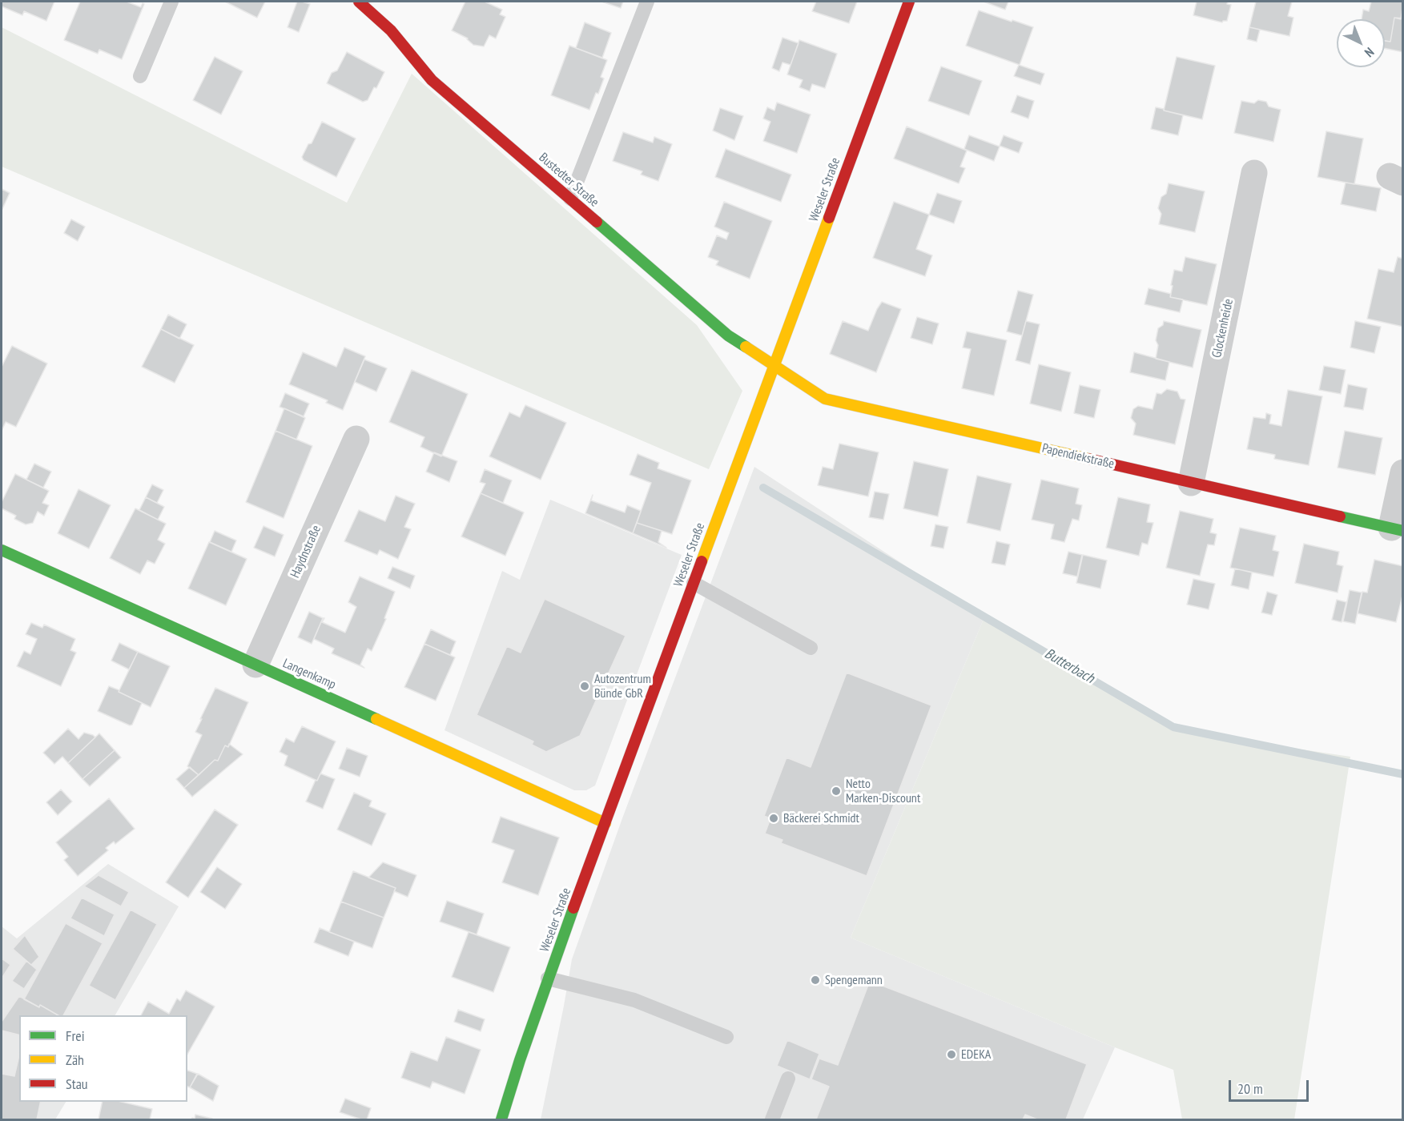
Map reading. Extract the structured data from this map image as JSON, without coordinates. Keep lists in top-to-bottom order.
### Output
{
  "streets": {
    "street": [
      "Bustedter Straße",
      "Weseler Straße",
      "Glockenheide",
      "Papendiekstraße",
      "Haydnstraße",
      "Langenkamp"
    ]
  },
  "crossings": [
    ["Bustedter Straße", "Weseler Straße"],
    ["Bustedter Straße", "Papendiekstraße"],
    ["Weseler Straße", "Papendiekstraße"],
    ["Weseler Straße", "Langenkamp"],
    ["Glockenheide", "Papendiekstraße"],
    ["Haydnstraße", "Langenkamp"]
  ],
  "water": ["Butterbach"],
  "places": [
    "Autozentrum Bünde GbR",
    "Netto Marken-Discount",
    "Bäckerei Schmidt",
    "Spengemann",
    "EDEKA"
  ],
  "legend": ["Frei", "Zäh", "Stau"],
  "scale_bar": "20 m",
  "north": "bottom right"
}
